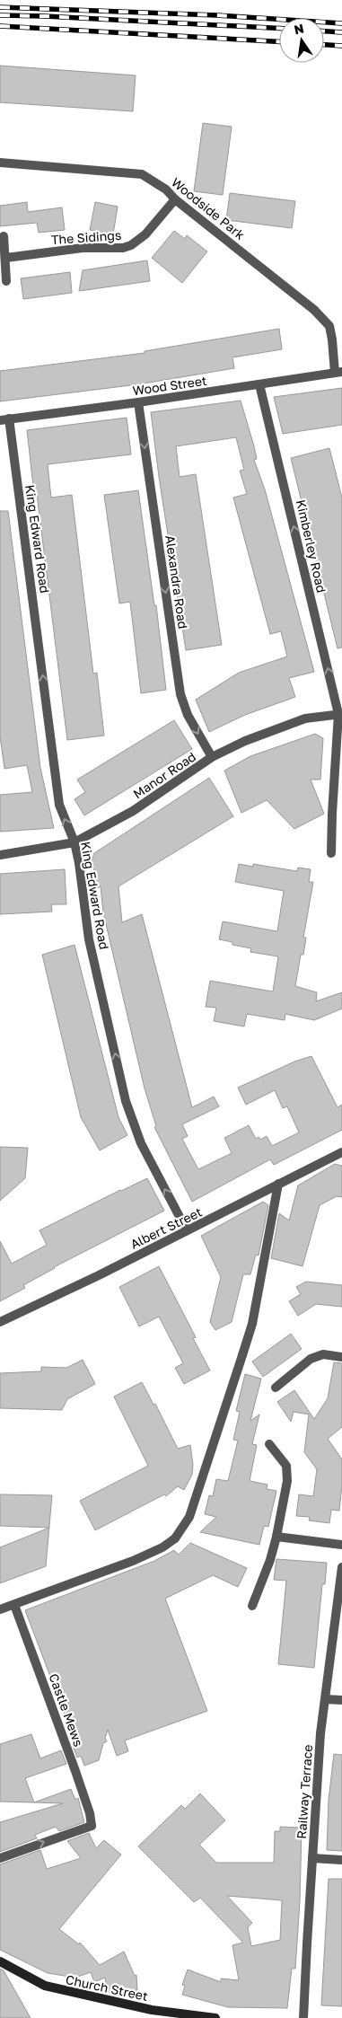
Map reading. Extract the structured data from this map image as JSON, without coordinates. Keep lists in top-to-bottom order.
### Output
{
  "streets": {
    "main road": ["Church Street"],
    "street": [
      "Woodside Park",
      "The Sidings",
      "Wood Street",
      "King Edward Road",
      "Kimberley Road",
      "Alexandra Road",
      "Manor Road",
      "Albert Street",
      "Castle Mews",
      "Railway Terrace"
    ]
  },
  "crossings": [
    ["Woodside Park", "The Sidings"],
    ["Woodside Park", "Wood Street"],
    ["Wood Street", "King Edward Road"],
    ["Wood Street", "Kimberley Road"],
    ["Wood Street", "Alexandra Road"],
    ["King Edward Road", "Manor Road"],
    ["King Edward Road", "Albert Street"],
    ["Kimberley Road", "Manor Road"],
    ["Alexandra Road", "Manor Road"]
  ],
  "one_way": ["King Edward Road", "Kimberley Road", "Alexandra Road"],
  "north": "top"
}
